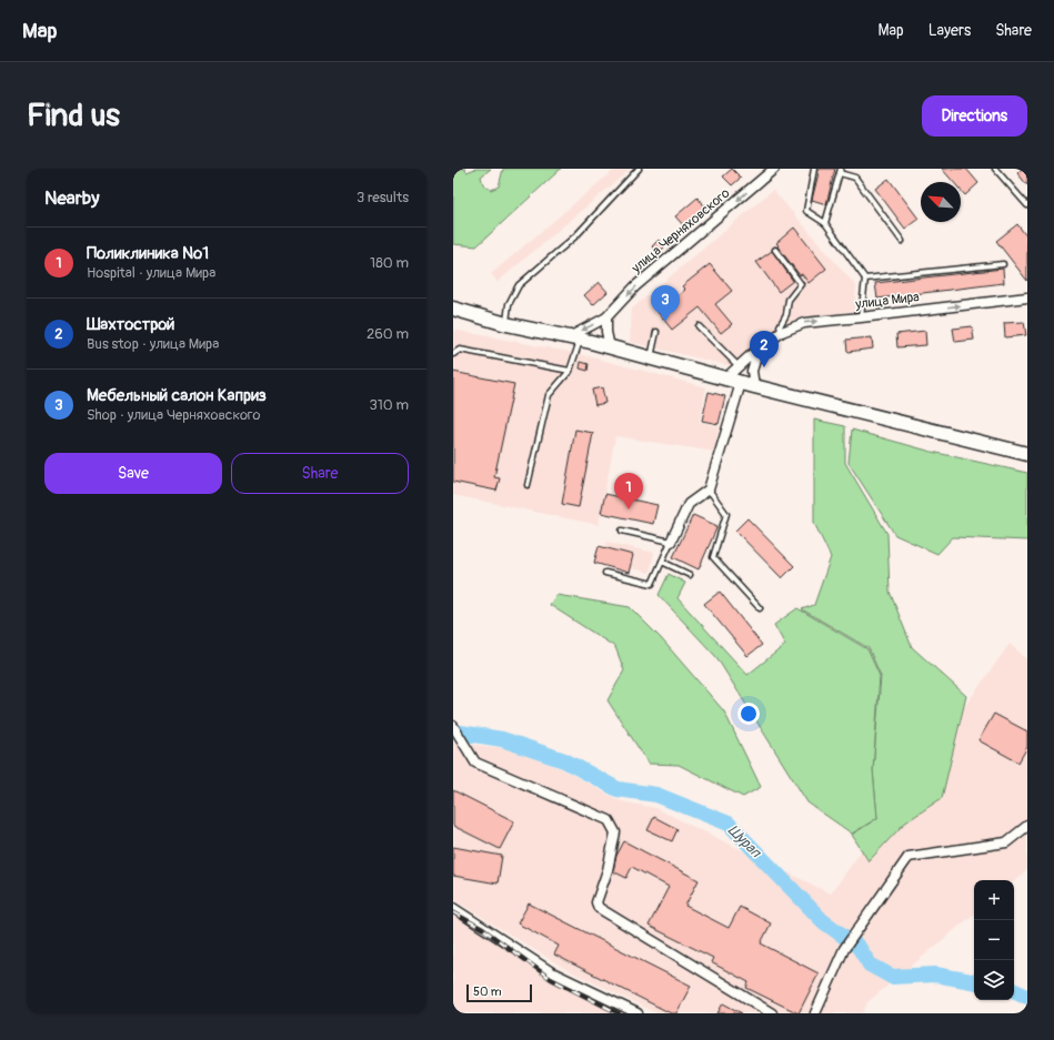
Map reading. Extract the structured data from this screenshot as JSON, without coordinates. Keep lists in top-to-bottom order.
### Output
{
  "streets": {
    "street": ["улица Черняховского", "улица Мира"]
  },
  "one_way": ["улица Черняховского", "улица Мира"],
  "water": ["Шурап"],
  "scale_bar": "50 m",
  "north": "top left",
  "page": {
    "header": "Map",
    "nav": ["Map", "Layers", "Share"],
    "buttons": [
      "Directions",
      ["Save", "Share"]
    ],
    "title": "Find us",
    "heading": ["Nearby", "3 results"],
    "list": [
      {
        "mark": "1",
        "name": "Поликлиника №1",
        "note": "Hospital · улица Мира",
        "value": "180 m"
      },
      {
        "mark": "2",
        "name": "Шахтострой",
        "note": "Bus stop · улица Мира",
        "value": "260 m"
      },
      {
        "mark": "3",
        "name": "Мебельный салон Каприз",
        "note": "Shop · улица Черняховского",
        "value": "310 m"
      }
    ],
    "pins": ["3", "2", "1"],
    "map_buttons": ["+", "−"],
    "scale": "50 m"
  }
}
